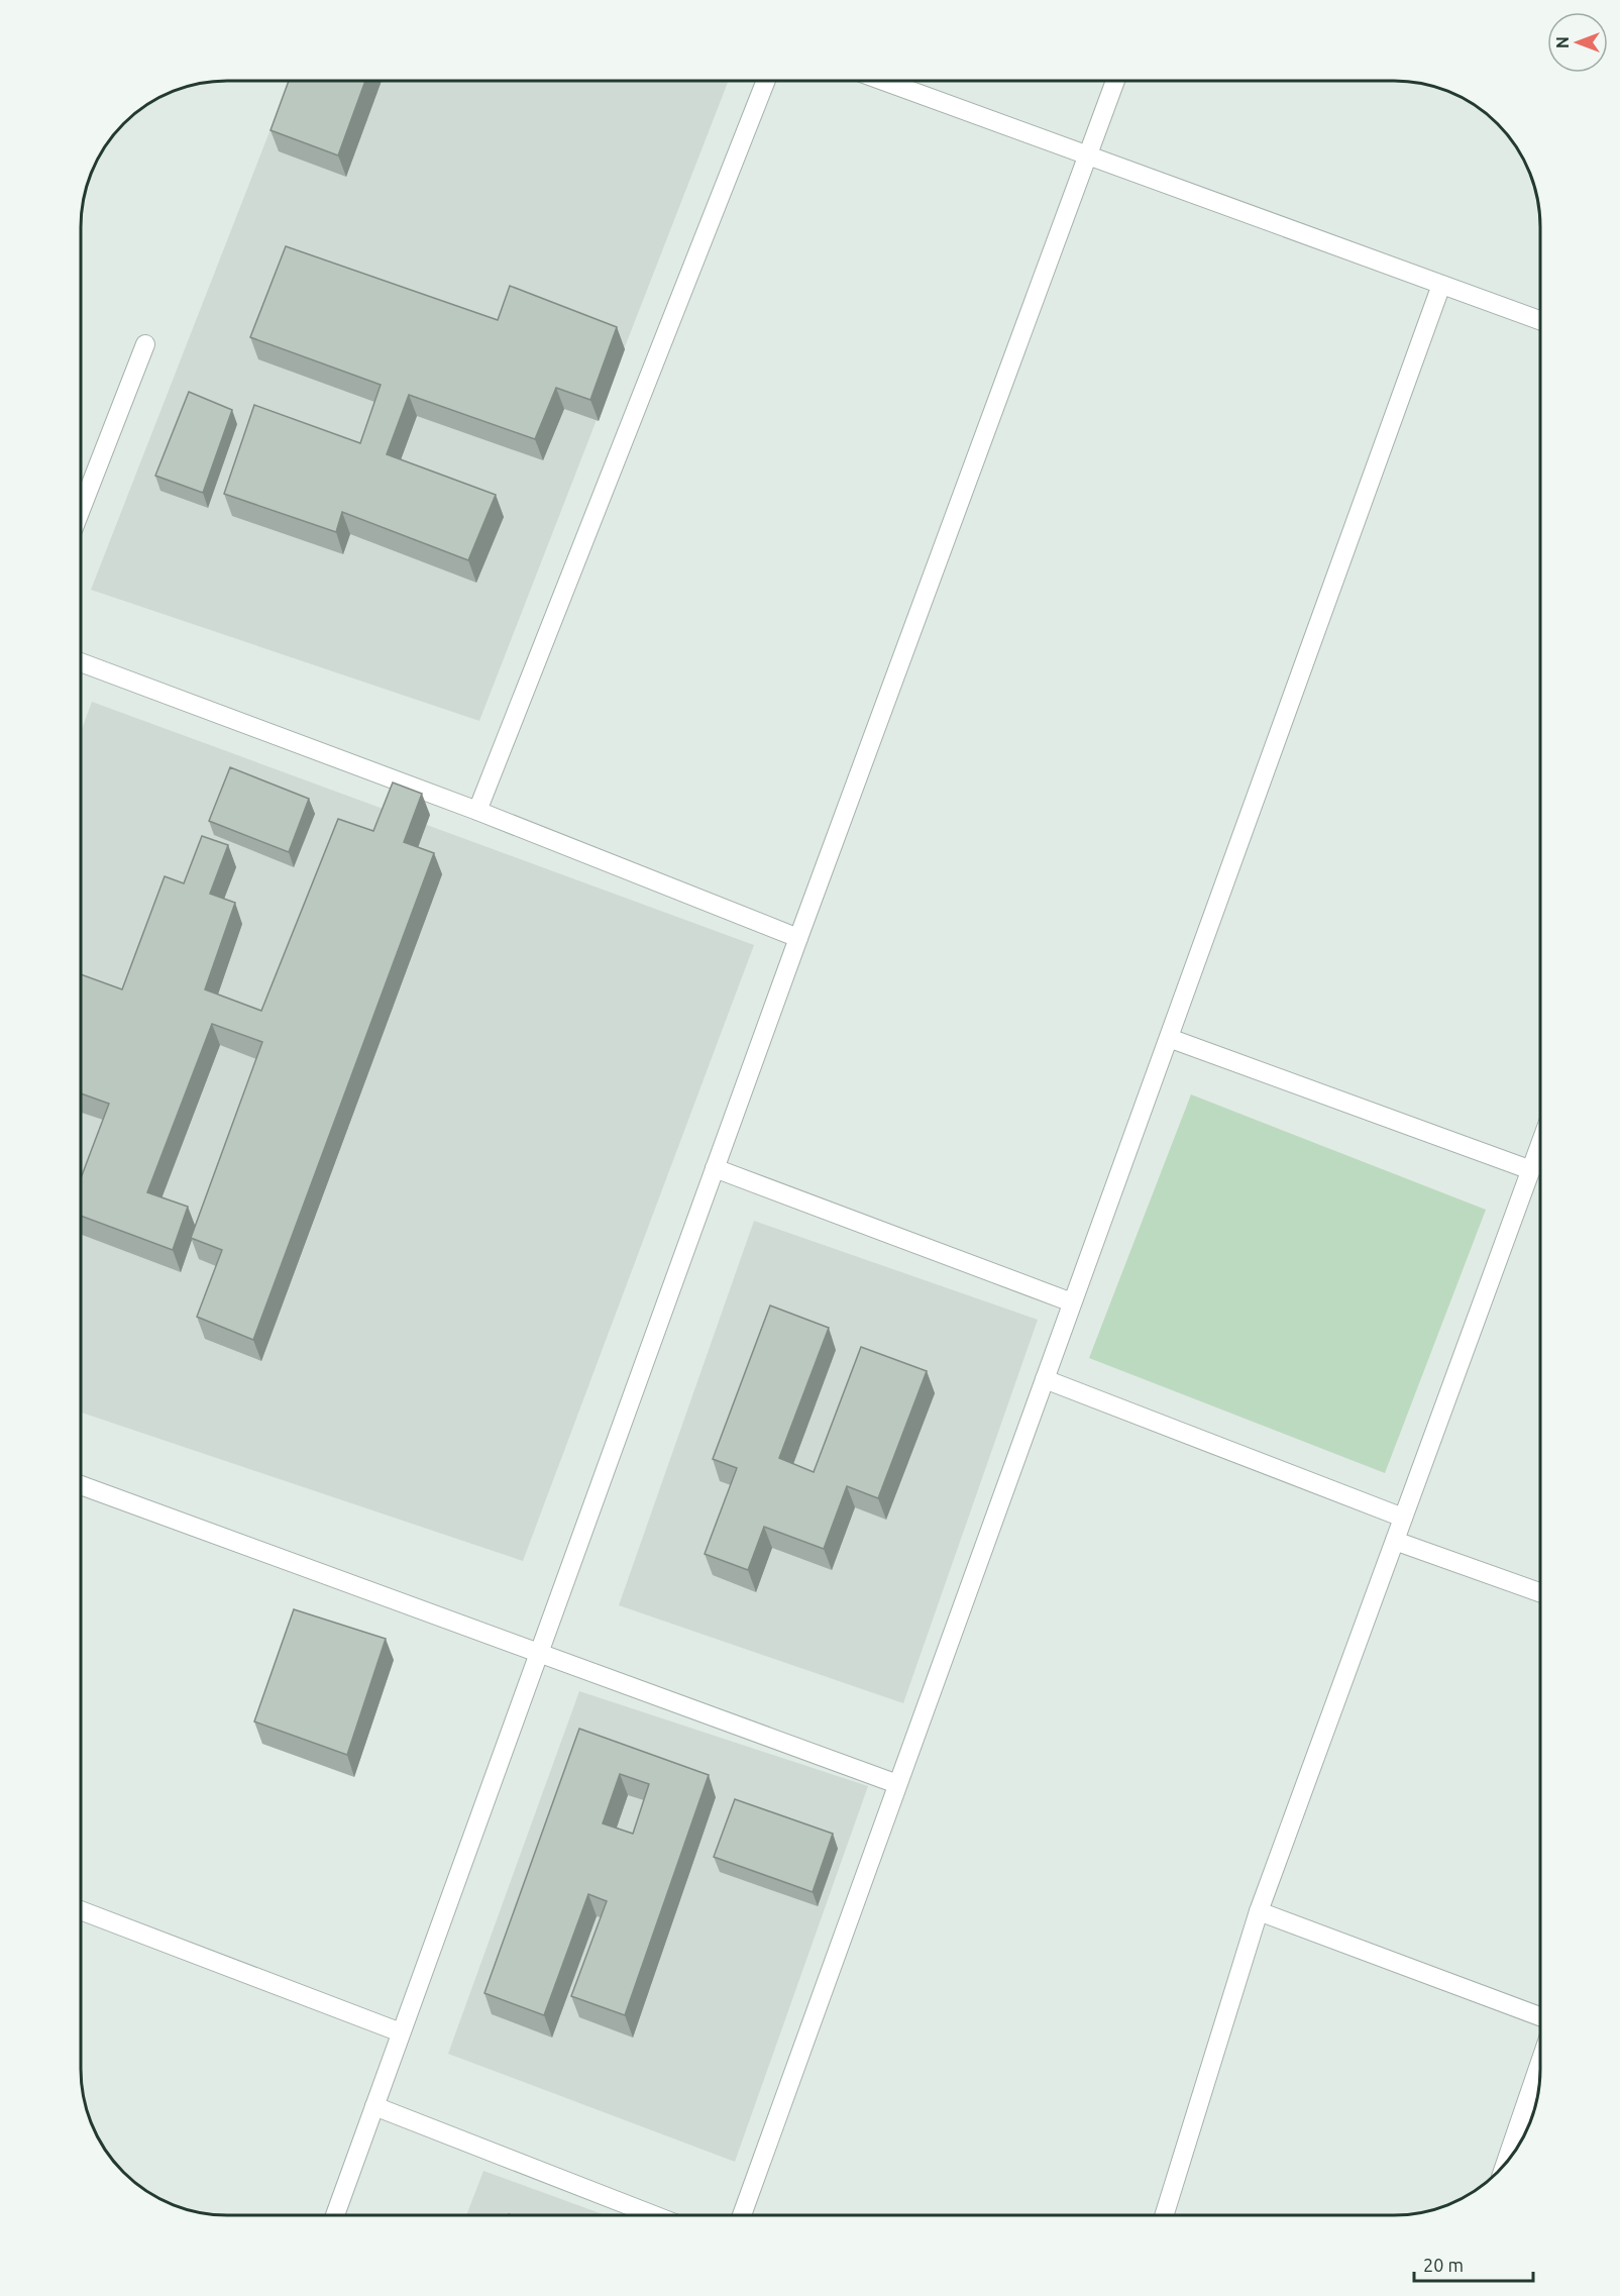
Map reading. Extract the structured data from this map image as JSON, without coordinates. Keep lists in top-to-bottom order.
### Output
{
  "scale_bar": "20 m",
  "north": "left"
}
